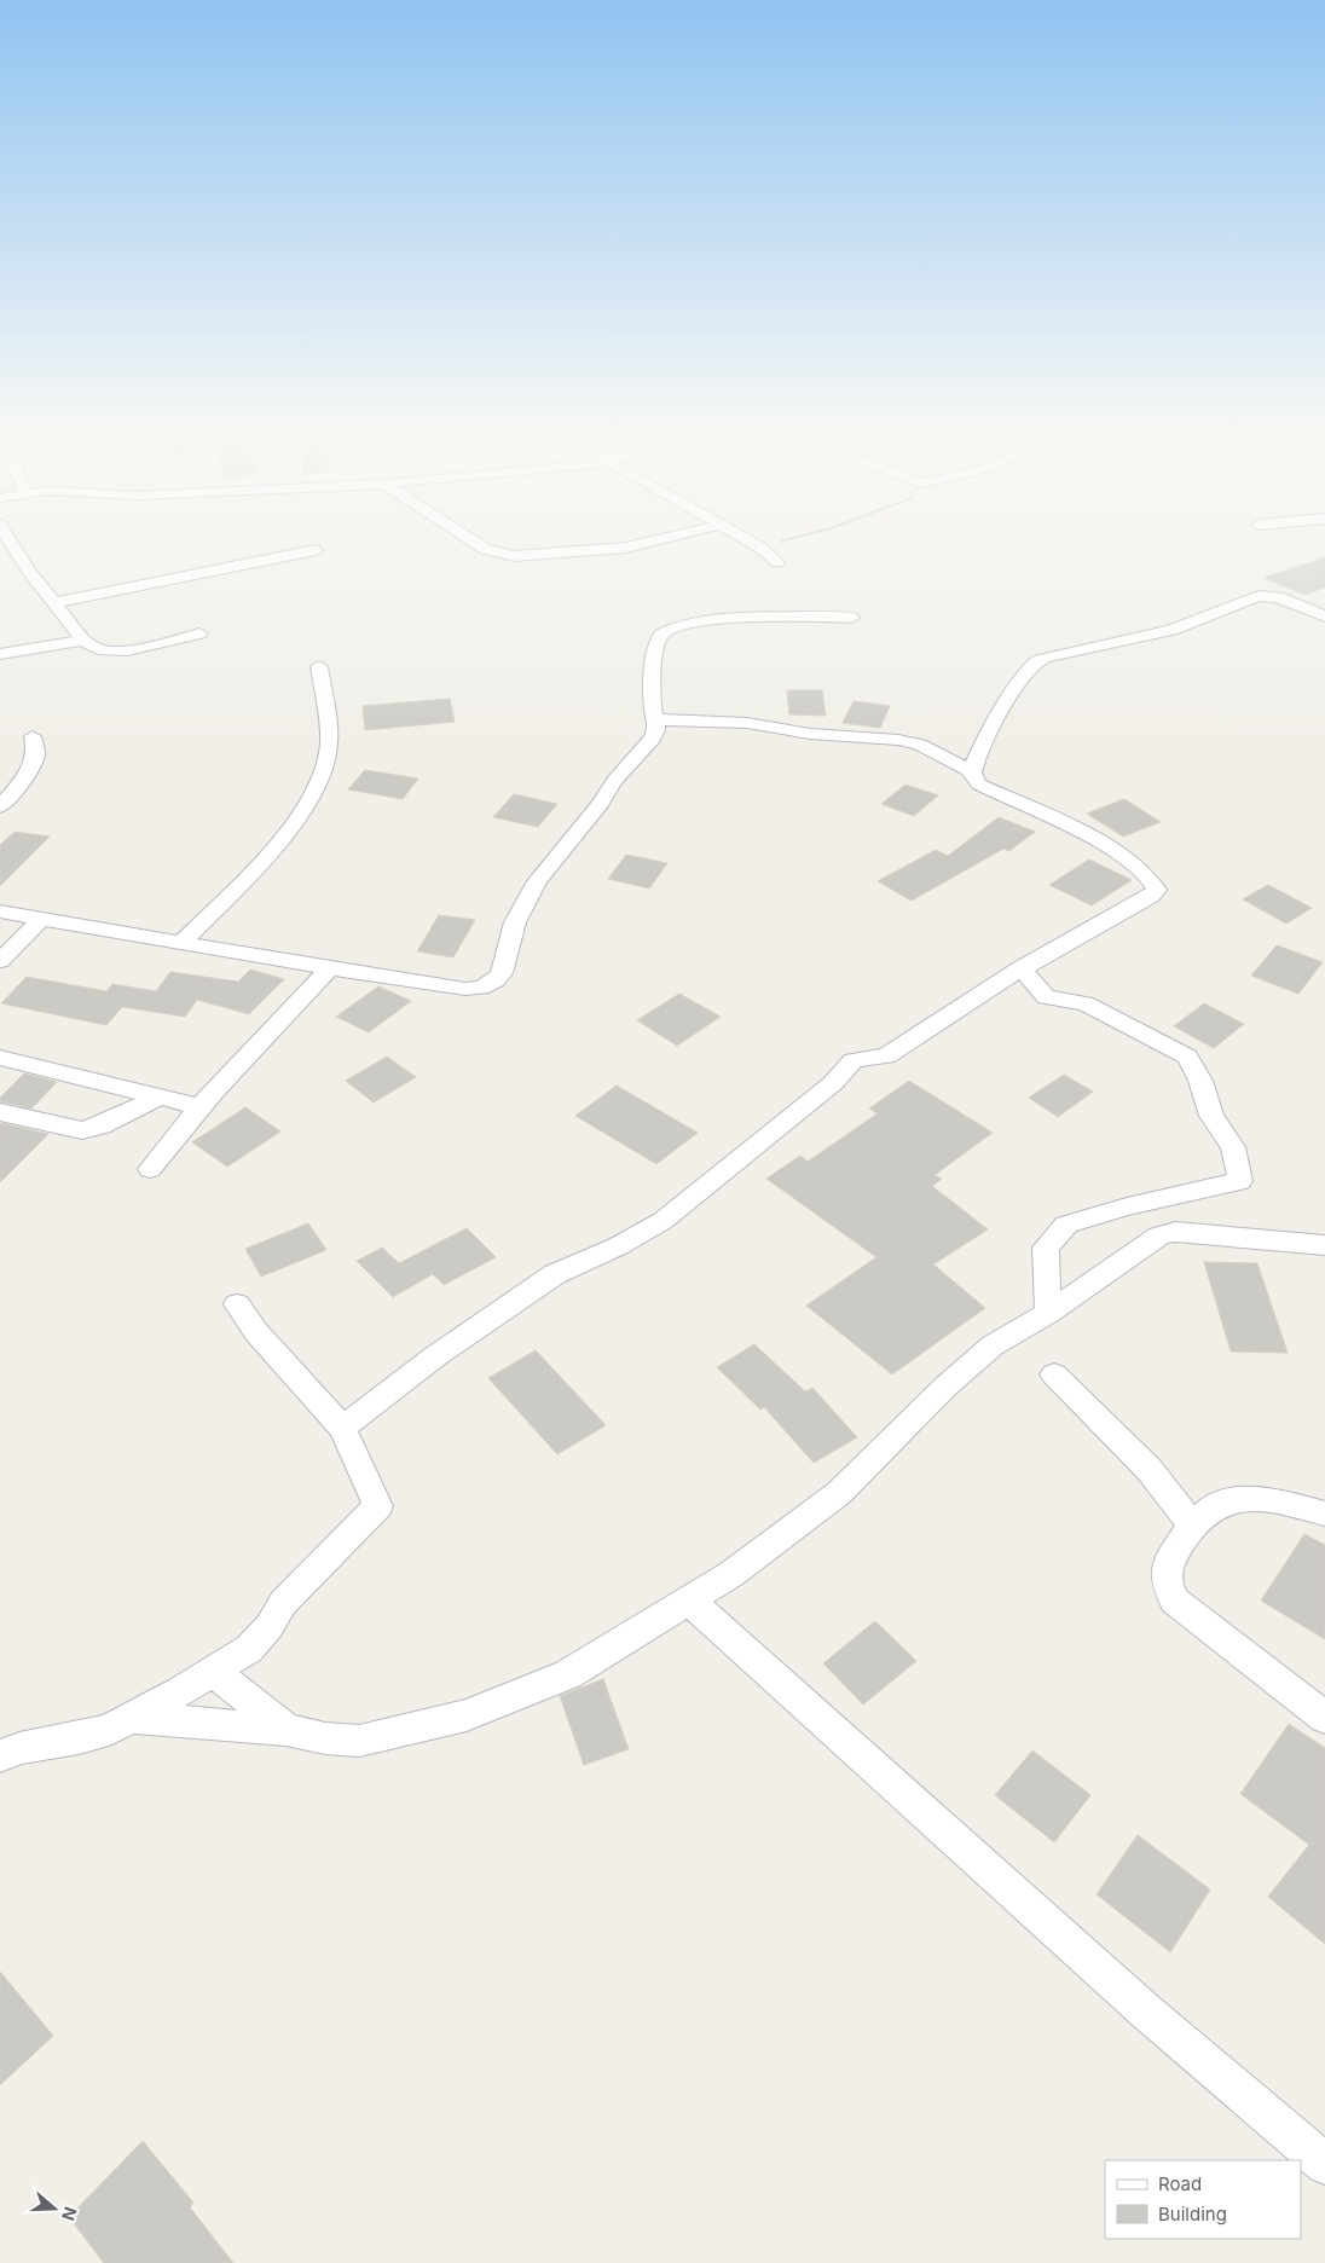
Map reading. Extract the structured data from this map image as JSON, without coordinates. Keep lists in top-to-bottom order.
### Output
{
  "legend": ["Road", "Building"],
  "north": "right"
}
